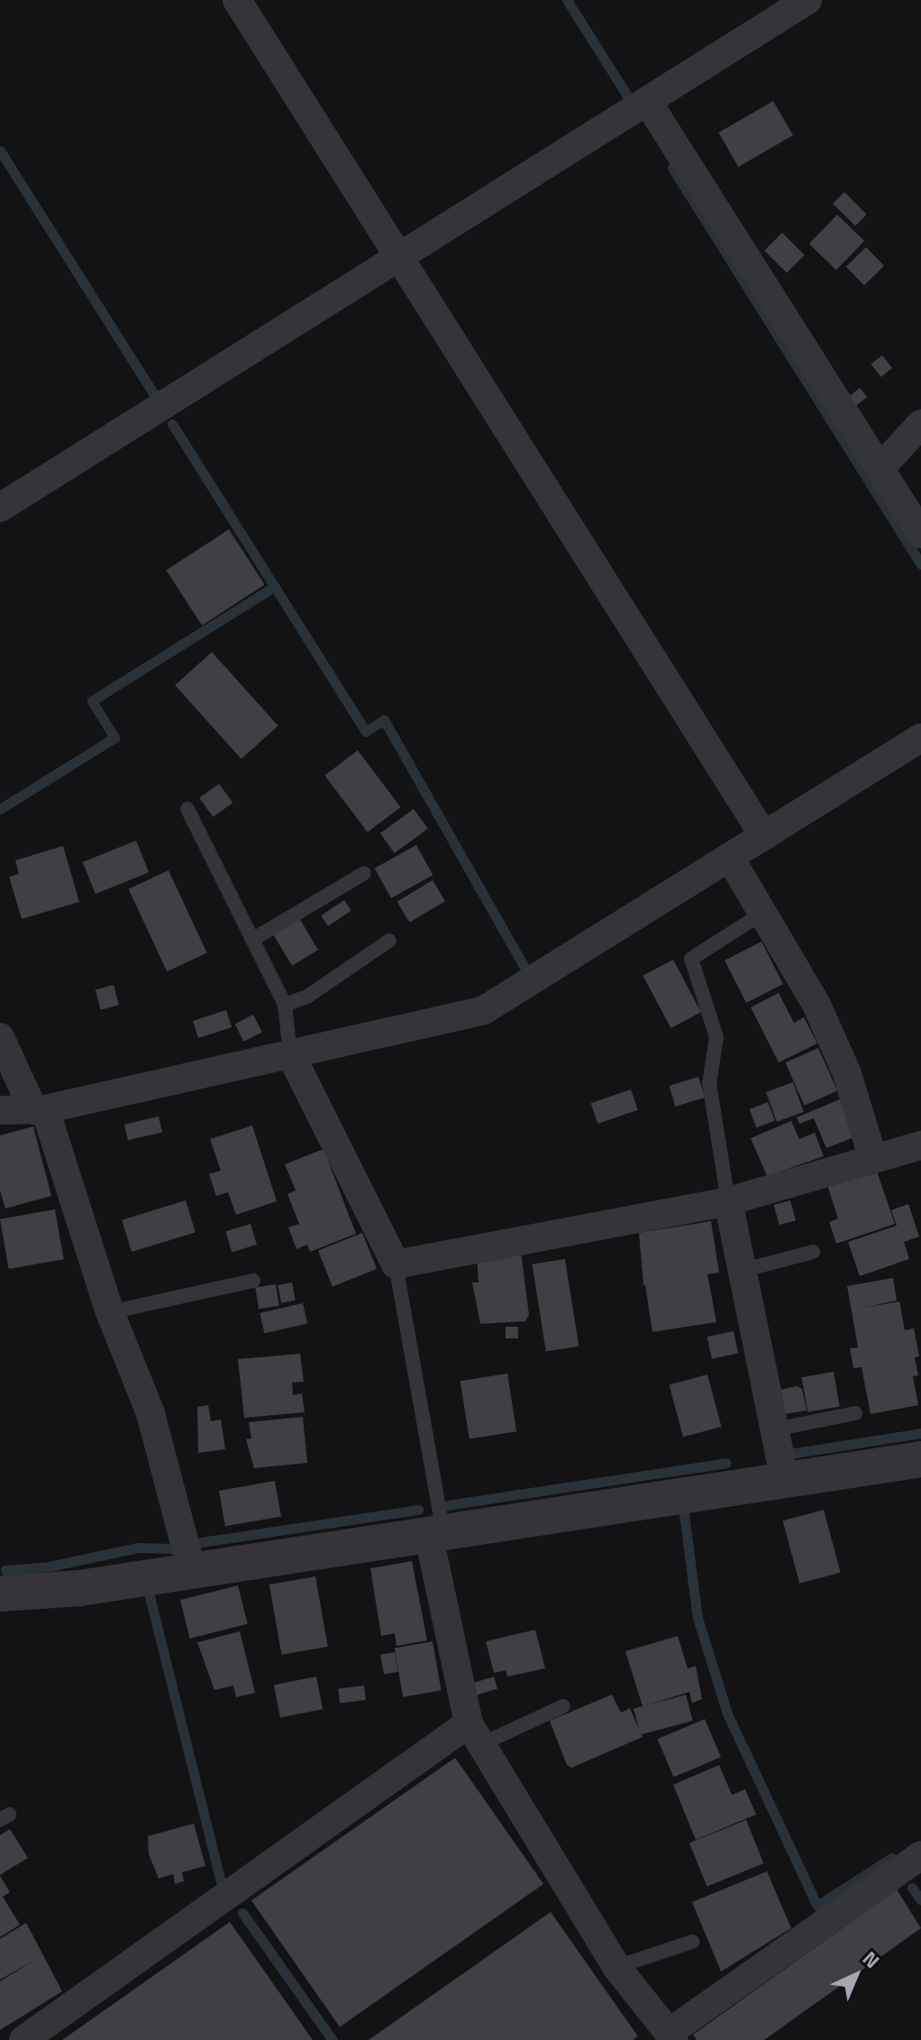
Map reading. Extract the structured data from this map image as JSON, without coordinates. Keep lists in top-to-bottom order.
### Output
{
  "north": "top right"
}
